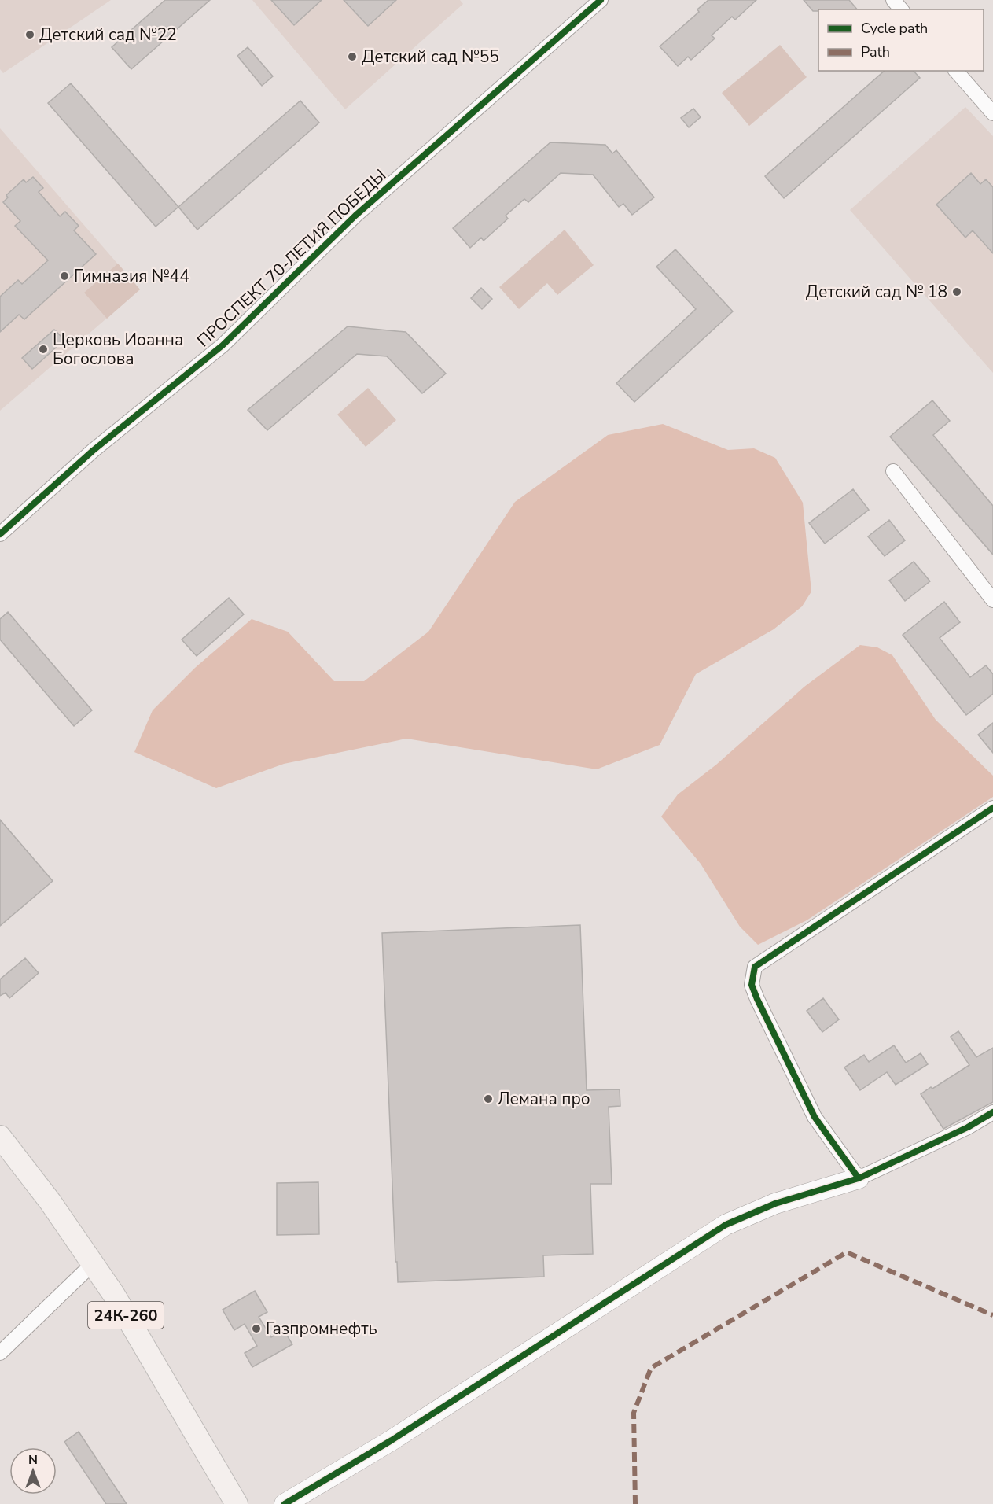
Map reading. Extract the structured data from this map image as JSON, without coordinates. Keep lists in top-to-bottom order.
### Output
{
  "streets": {
    "main road": ["24К-260"],
    "street": ["ПРОСПЕКТ 70-ЛЕТИЯ ПОБЕДЫ"]
  },
  "places": [
    "Детский сад №22",
    "Детский сад №55",
    "Гимназия №44",
    "Детский сад № 18",
    "Церковь Иоанна Богослова",
    "Лемана про",
    "Газпромнефть"
  ],
  "legend": ["Cycle path", "Path"],
  "north": "top"
}
